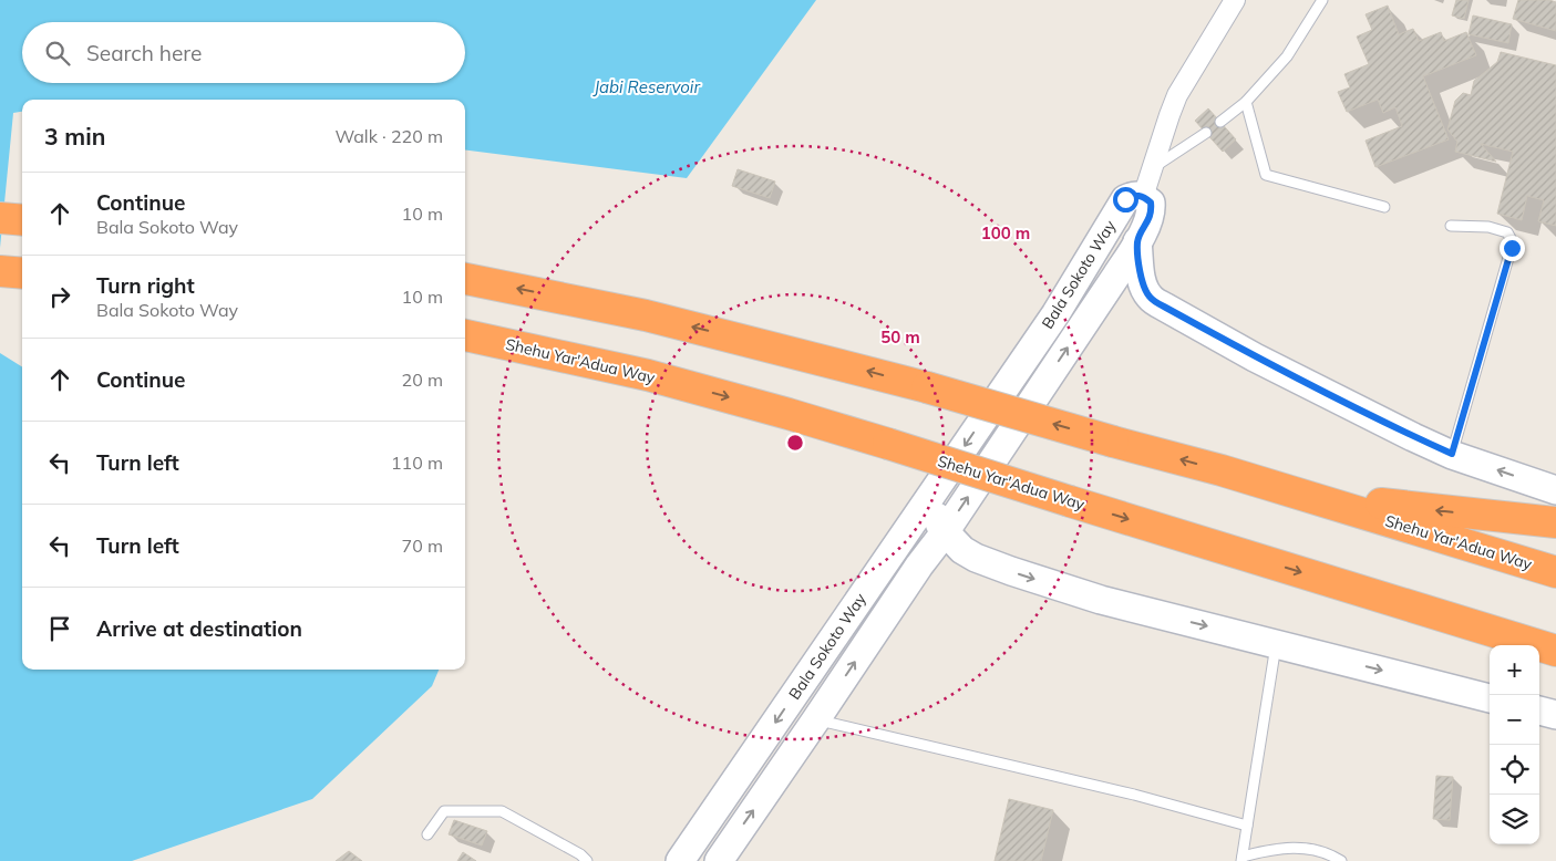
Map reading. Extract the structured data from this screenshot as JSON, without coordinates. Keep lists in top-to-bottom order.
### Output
{
  "streets": {
    "highway": ["Shehu Yar'Adua Way"],
    "street": ["Bala Sokoto Way"]
  },
  "water": ["Jabi Reservoir"],
  "page": {
    "search": "Search here",
    "heading": ["3 min", "Walk · 220 m"],
    "list": [
      ["Continue", "Bala Sokoto Way", "10 m"],
      ["Turn right", "Bala Sokoto Way", "10 m"],
      ["Continue", "20 m"],
      ["Turn left", "110 m"],
      ["Turn left", "70 m"],
      "Arrive at destination"
    ],
    "map_buttons": ["+", "−"]
  },
  "rings": ["100 m", "50 m"]
}
